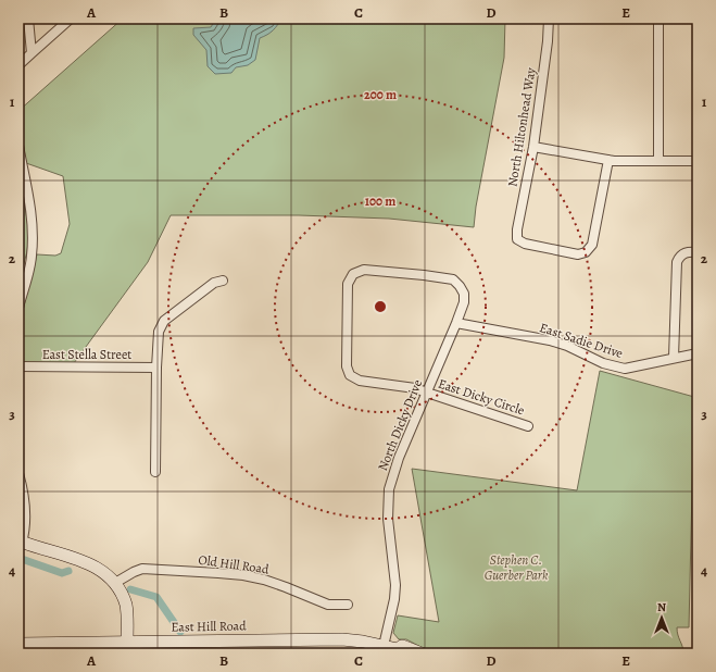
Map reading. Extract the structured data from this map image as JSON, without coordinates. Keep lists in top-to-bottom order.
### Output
{
  "streets": {
    "street": [
      "North Hiltonhead Way",
      "East Sadie Drive",
      "East Stella Street",
      "East Dicky Circle",
      "North Dicky Drive",
      "Old Hill Road",
      "East Hill Road"
    ]
  },
  "crossings": [
    ["East Sadie Drive", "North Dicky Drive"],
    ["East Dicky Circle", "North Dicky Drive"],
    ["North Dicky Drive", "East Hill Road"]
  ],
  "parks": ["Stephen C. Guerber Park"],
  "north": "top",
  "grid": {
    "columns": [
      "A",
      "B",
      "C",
      "D",
      "E"
    ],
    "rows": [
      "1",
      "2",
      "3",
      "4"
    ]
  },
  "rings": ["200 m", "100 m"]
}
